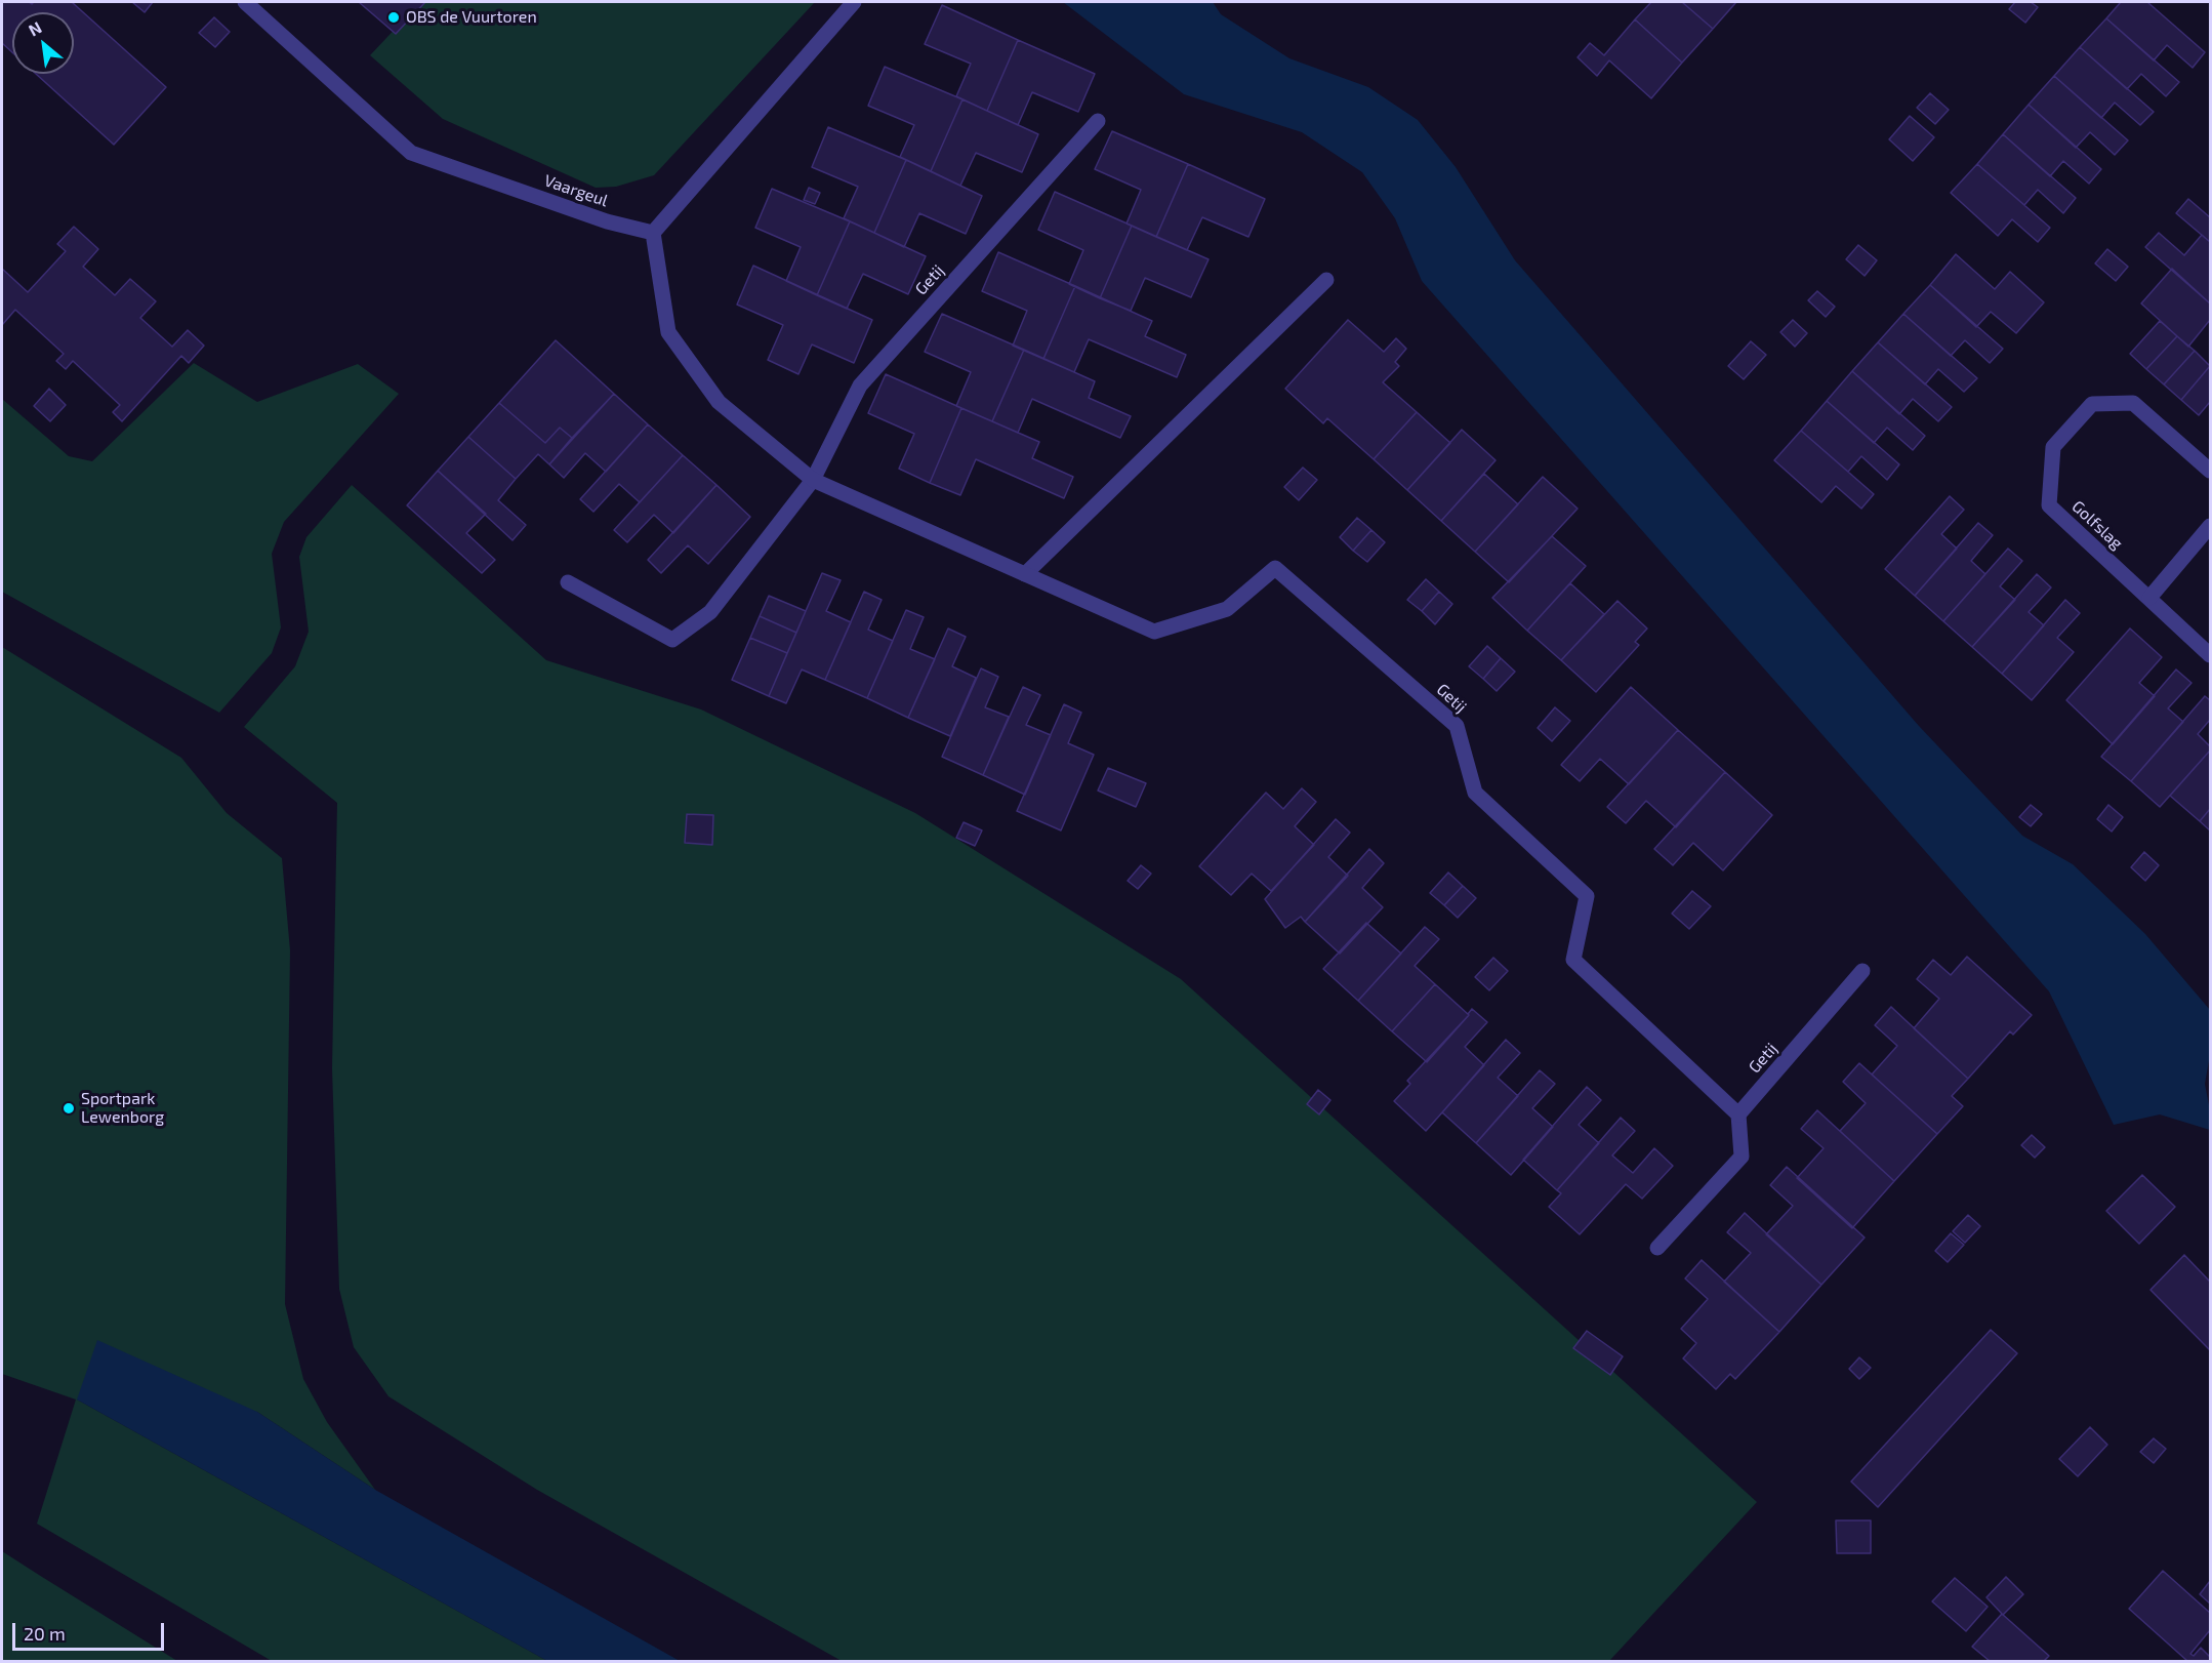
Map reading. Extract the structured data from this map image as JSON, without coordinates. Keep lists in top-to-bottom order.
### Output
{
  "streets": {
    "street": ["Vaargeul", "Getij", "Golfslag"]
  },
  "crossings": [
    ["Vaargeul", "Getij"]
  ],
  "places": ["OBS de Vuurtoren", "Sportpark Lewenborg"],
  "scale_bar": "20 m",
  "north": "top left"
}
